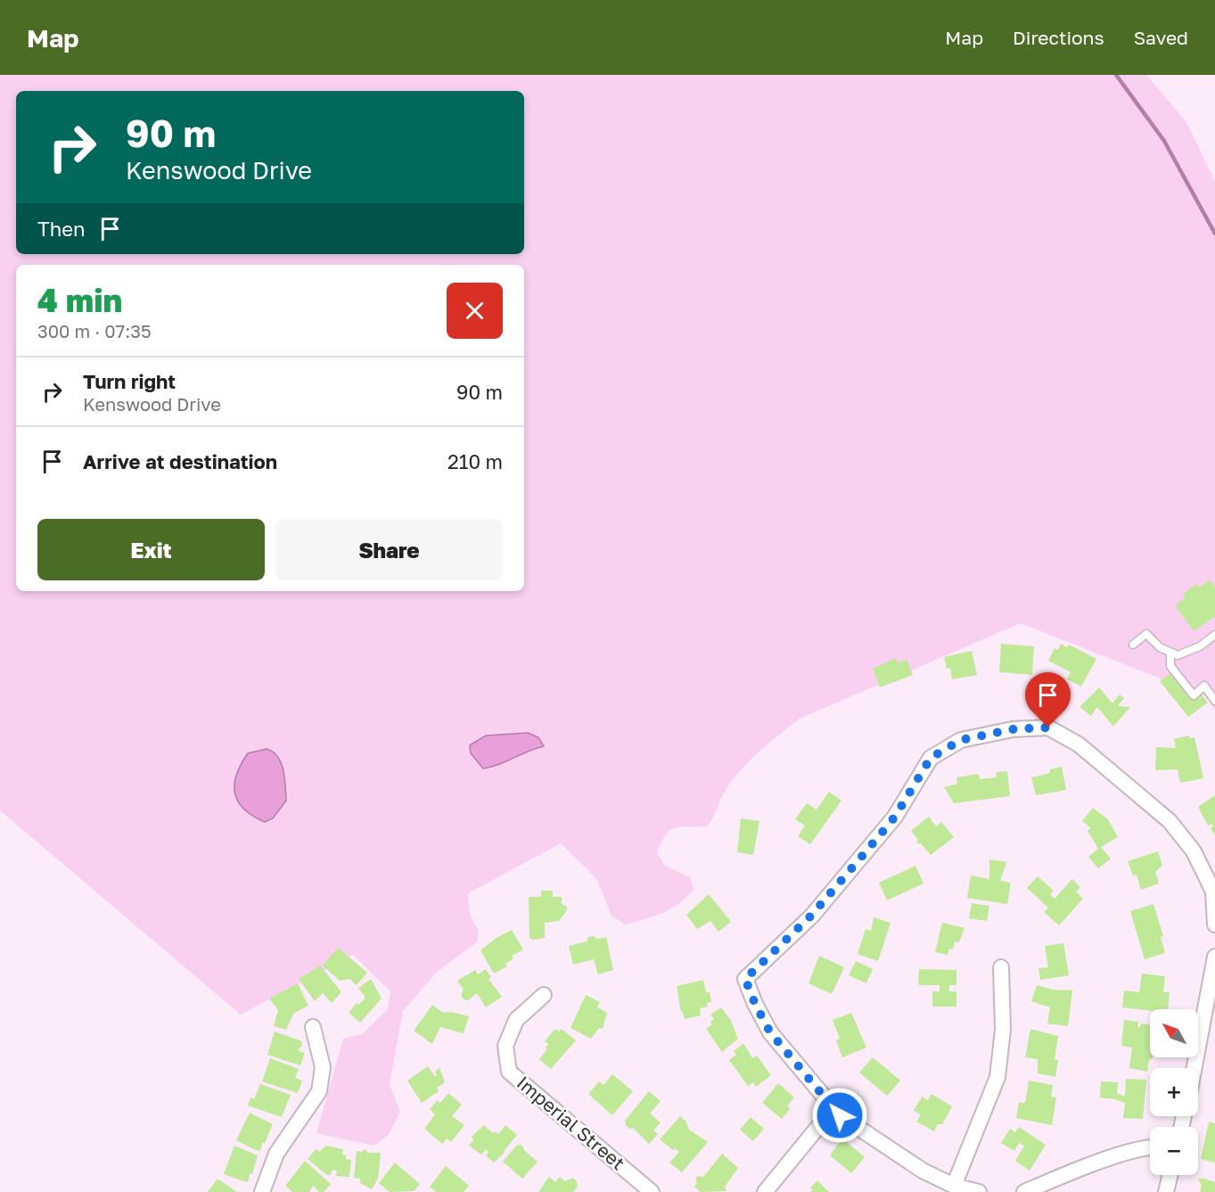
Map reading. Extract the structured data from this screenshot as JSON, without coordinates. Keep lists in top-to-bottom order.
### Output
{
  "streets": {
    "street": ["Imperial Street"]
  },
  "north": "top left",
  "page": {
    "header": "Map",
    "nav": ["Map", "Directions", "Saved"],
    "turn": ["90 m", "Kenswood Drive"],
    "then": "Then",
    "heading": ["4 min", "300 m · 07:35"],
    "list": [
      {
        "name": "Turn right",
        "note": "Kenswood Drive",
        "value": "90 m"
      },
      {
        "name": "Arrive at destination",
        "value": "210 m"
      }
    ],
    "buttons": ["Exit", "Share"],
    "map_buttons": ["+", "−"]
  }
}
